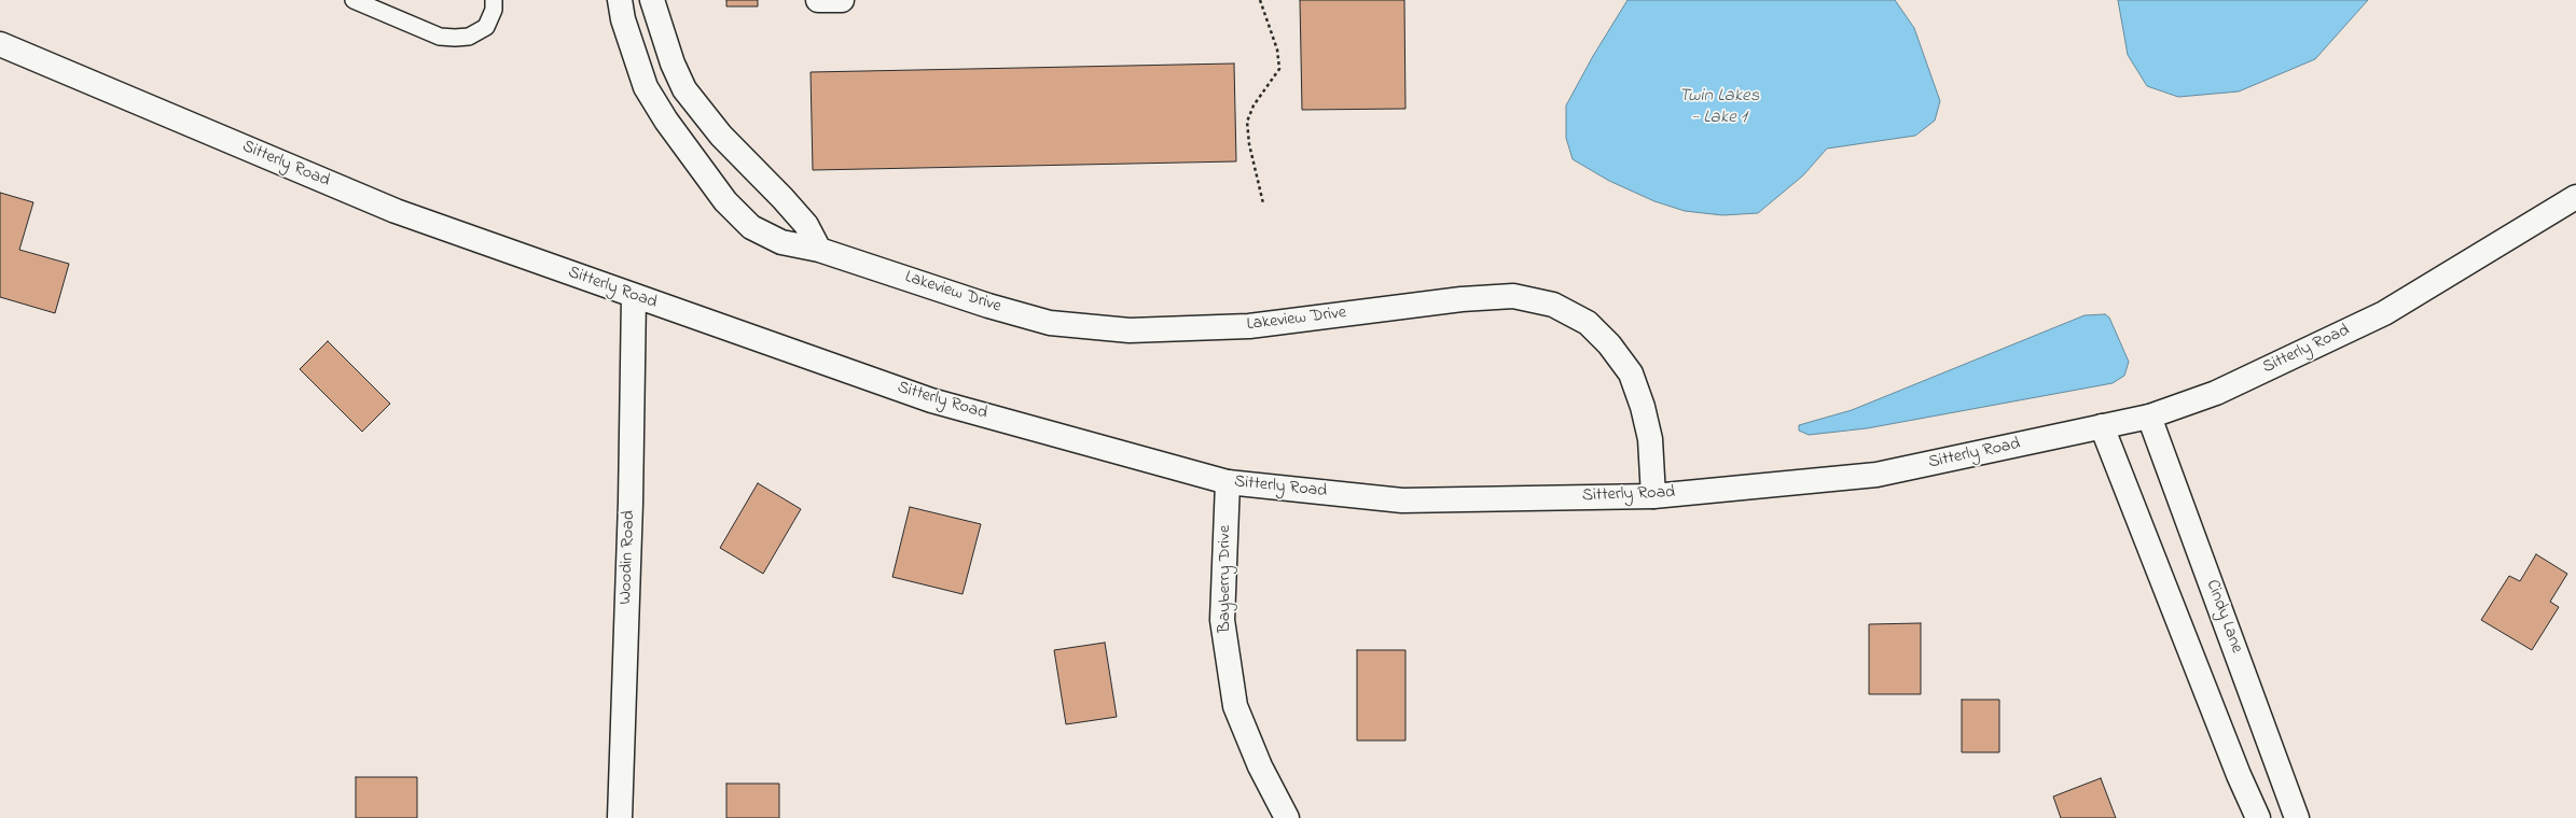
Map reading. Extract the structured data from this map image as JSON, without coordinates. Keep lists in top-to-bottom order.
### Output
{
  "streets": {
    "street": [
      "Sitterly Road",
      "Lakeview Drive",
      "Woodin Road",
      "Bayberry Drive",
      "Cindy Lane"
    ]
  },
  "crossings": [
    ["Sitterly Road", "Lakeview Drive"],
    ["Sitterly Road", "Woodin Road"],
    ["Sitterly Road", "Bayberry Drive"],
    ["Sitterly Road", "Cindy Lane"]
  ],
  "water": ["Twin Lakes - Lake 1"]
}
